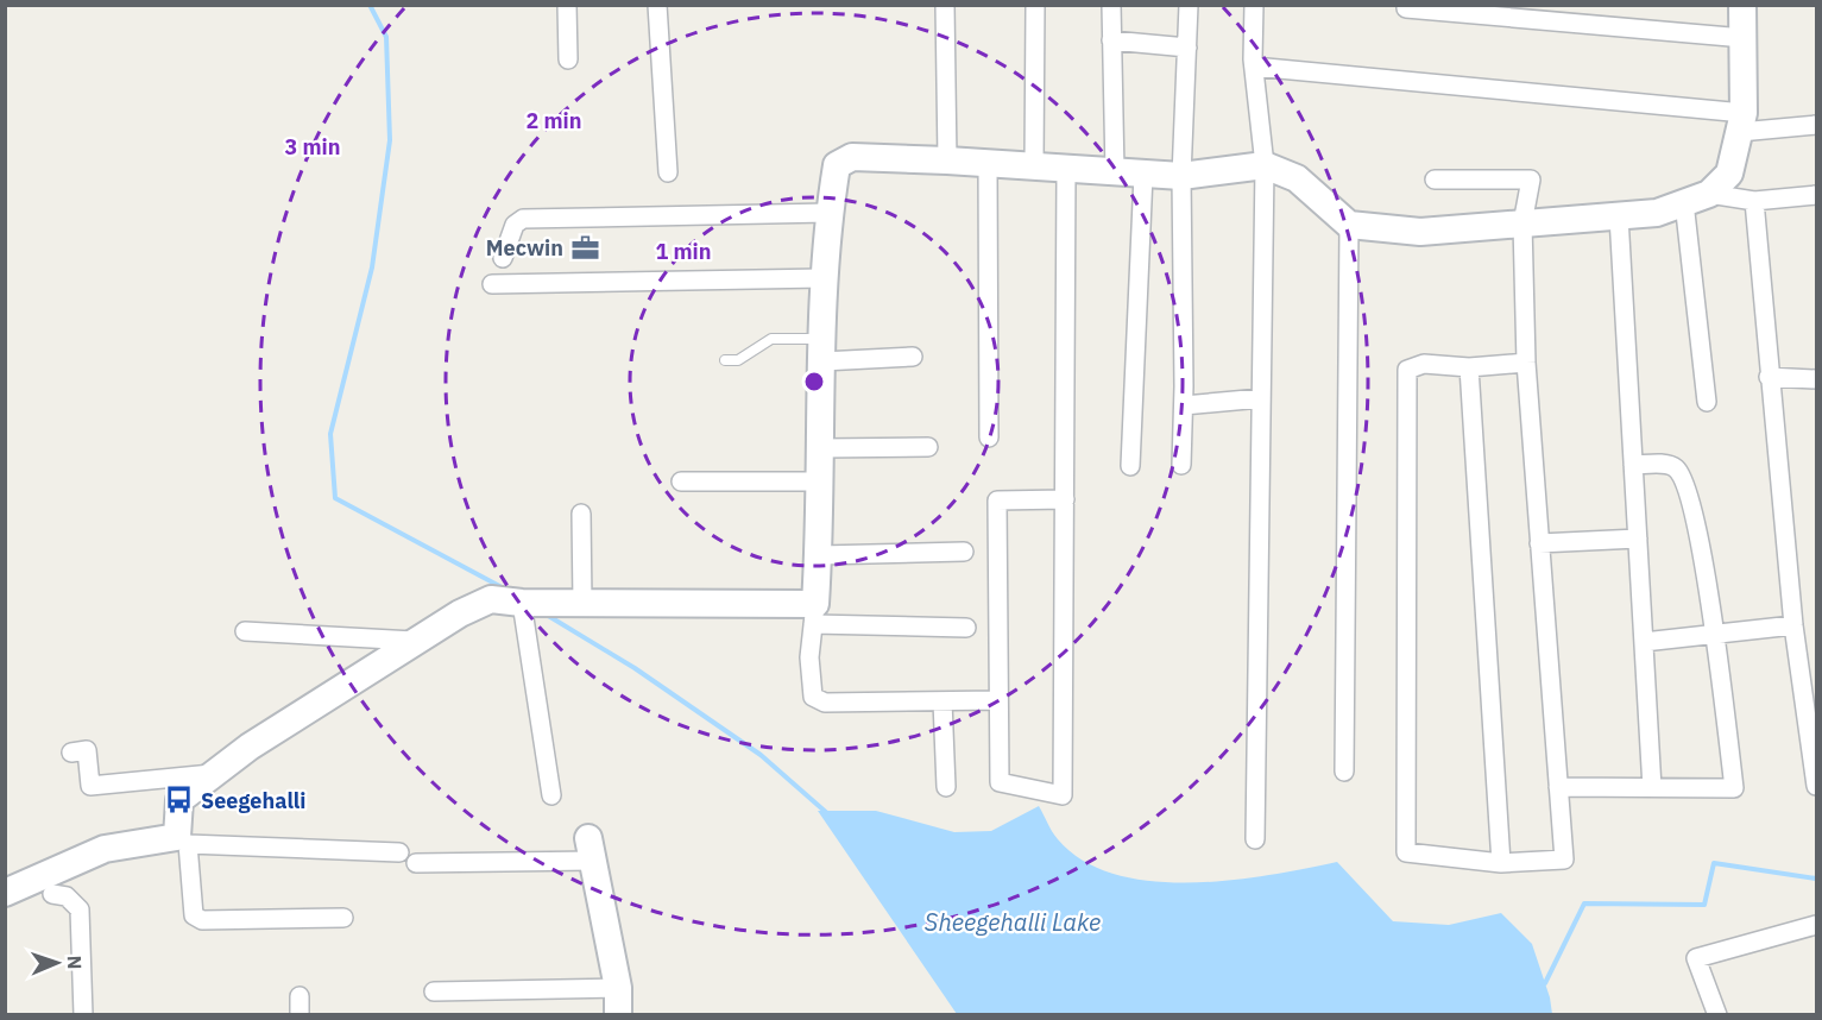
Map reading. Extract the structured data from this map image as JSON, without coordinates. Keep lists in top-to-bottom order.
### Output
{
  "water": ["Sheegehalli Lake"],
  "places": {
    "office": ["Mecwin"],
    "bus stop": ["Seegehalli"]
  },
  "north": "right",
  "rings": ["2 min", "3 min", "1 min"]
}
